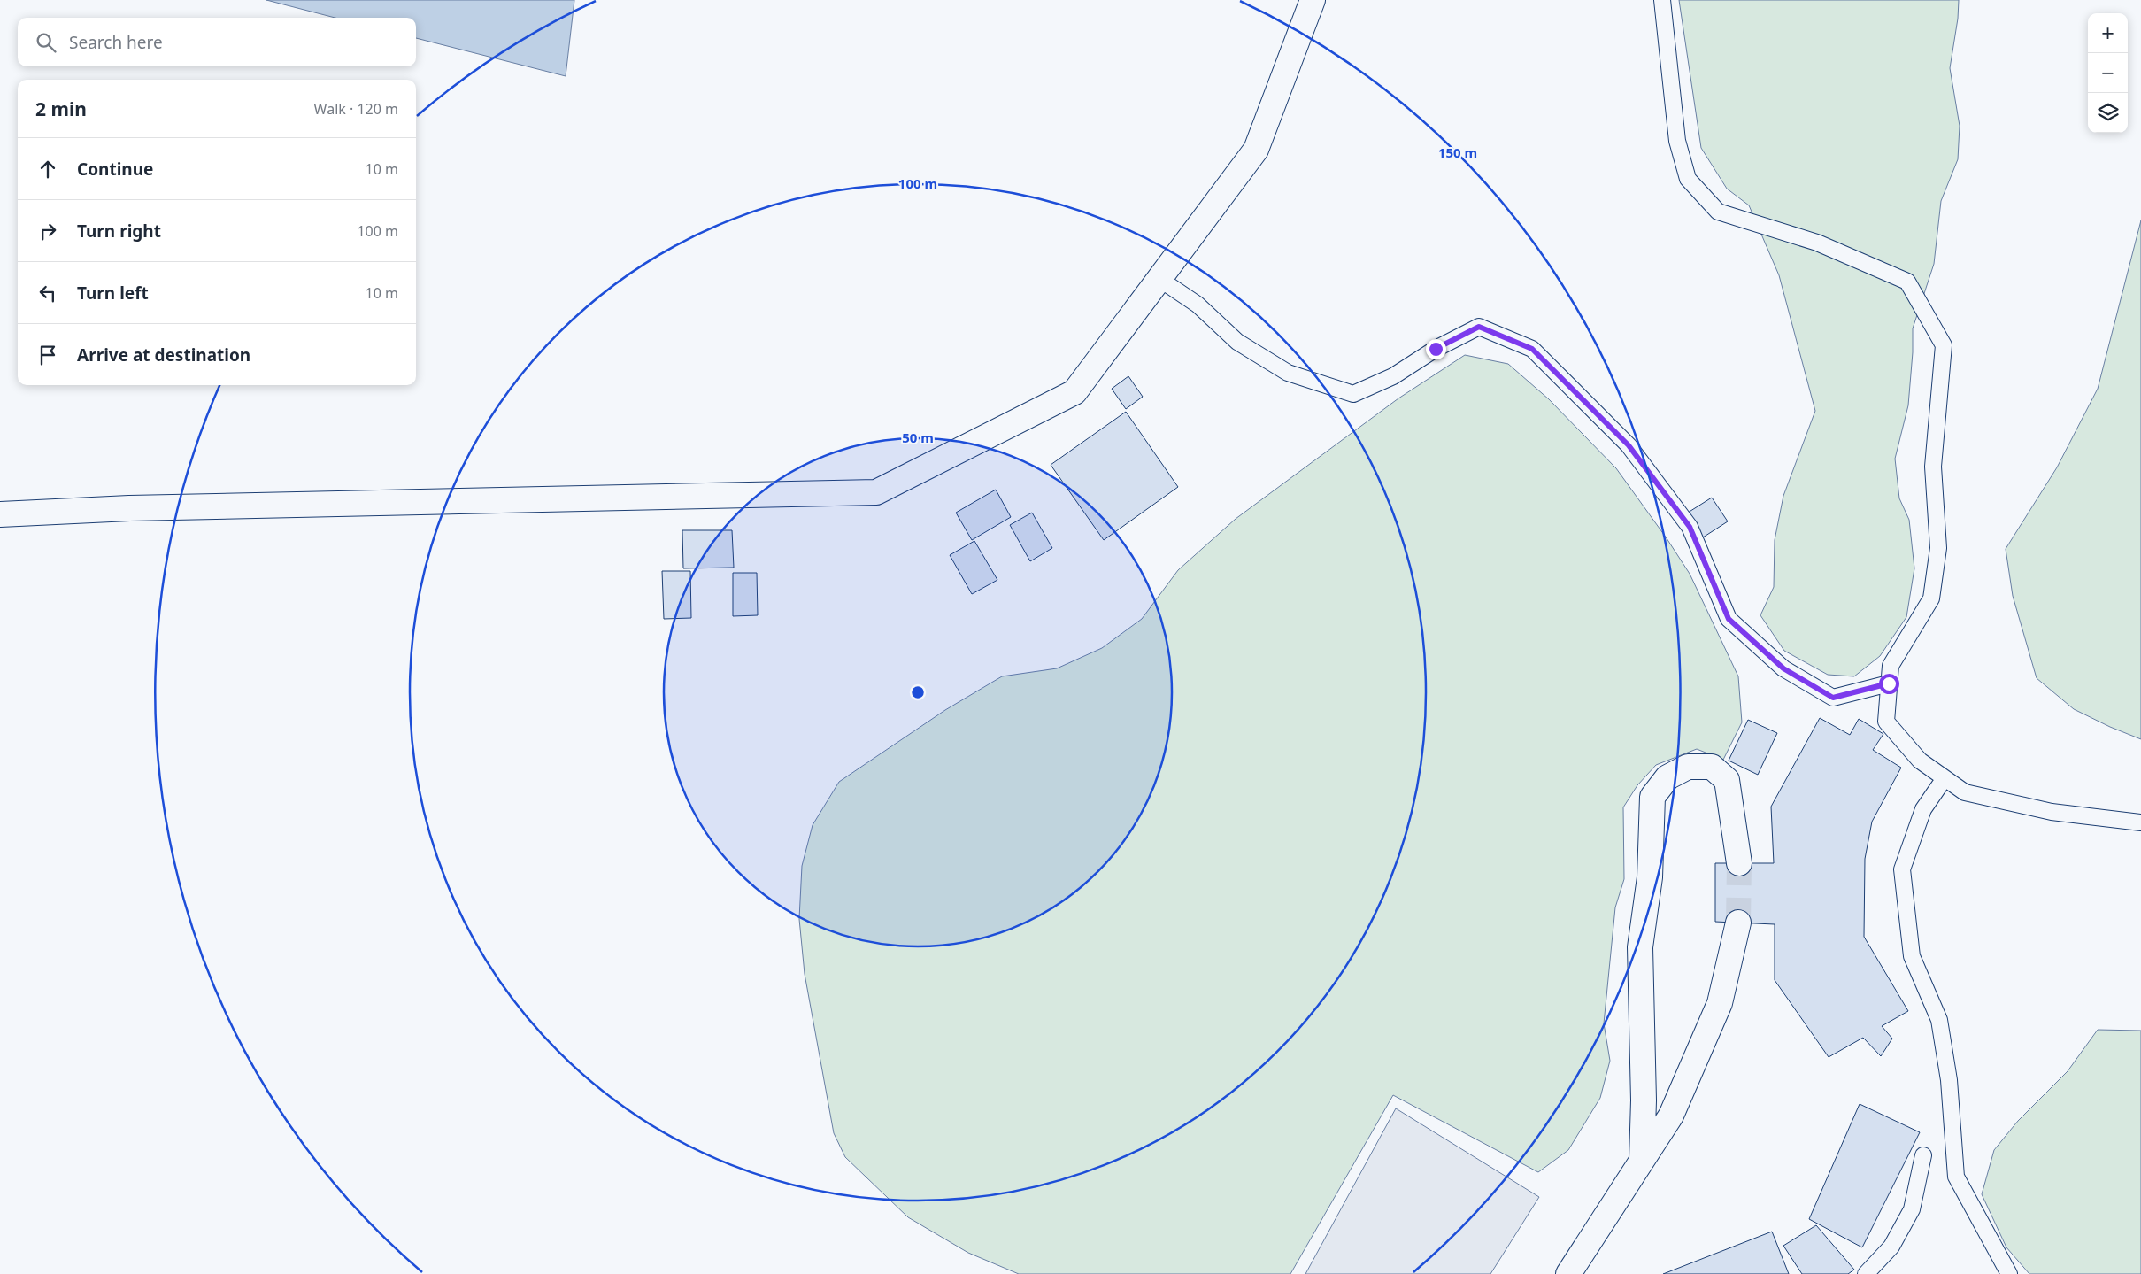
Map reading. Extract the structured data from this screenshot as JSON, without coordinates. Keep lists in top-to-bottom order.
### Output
{
  "page": {
    "map_buttons": ["+", "−"],
    "search": "Search here",
    "heading": ["2 min", "Walk · 120 m"],
    "list": [
      ["Continue", "10 m"],
      ["Turn right", "100 m"],
      ["Turn left", "10 m"],
      "Arrive at destination"
    ]
  },
  "rings": ["150 m", "100 m", "50 m"]
}
